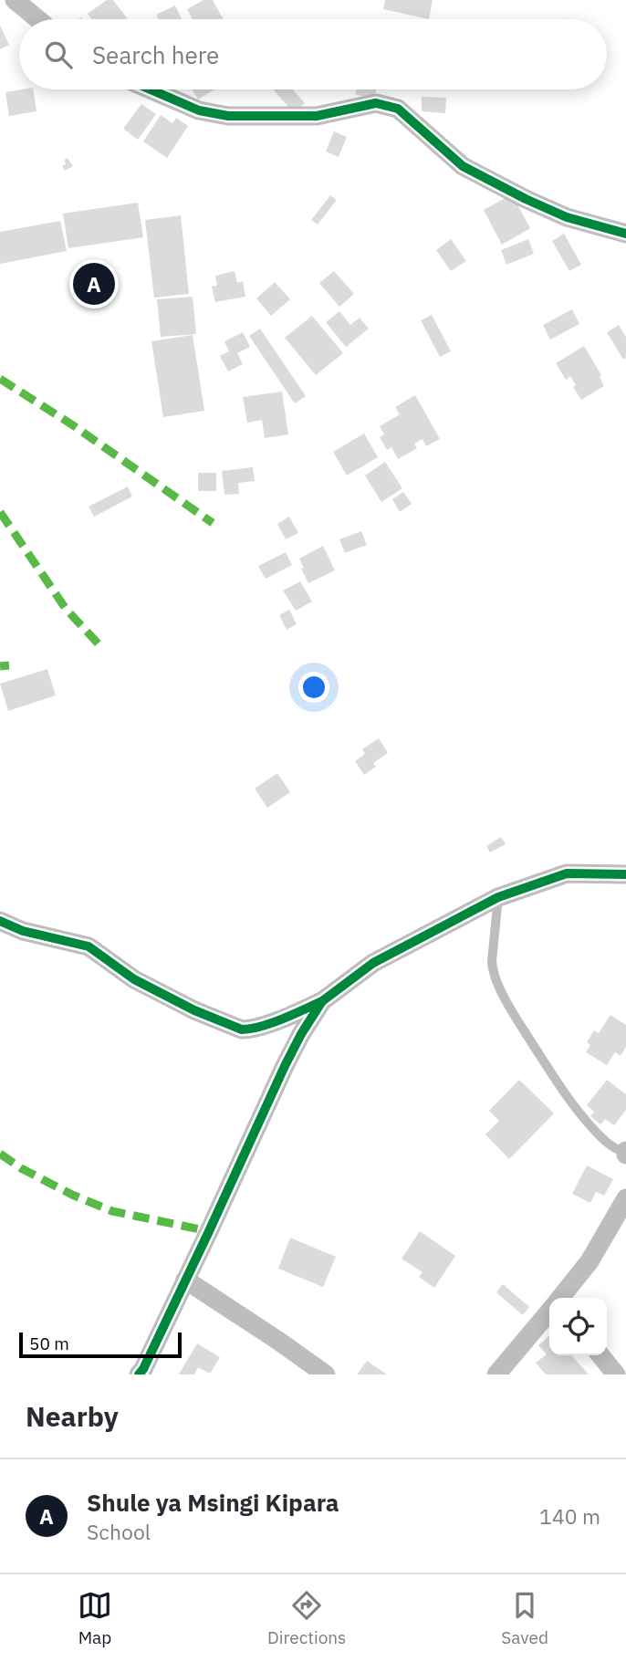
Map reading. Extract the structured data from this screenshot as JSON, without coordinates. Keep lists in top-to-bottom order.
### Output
{
  "scale_bar": "50 m",
  "page": {
    "search": "Search here",
    "pins": "A",
    "scale": "50 m",
    "heading": "Nearby",
    "list": [
      {
        "mark": "A",
        "name": "Shule ya Msingi Kipara",
        "note": "School",
        "value": "140 m"
      }
    ],
    "nav": ["Map", "Directions", "Saved"]
  }
}
